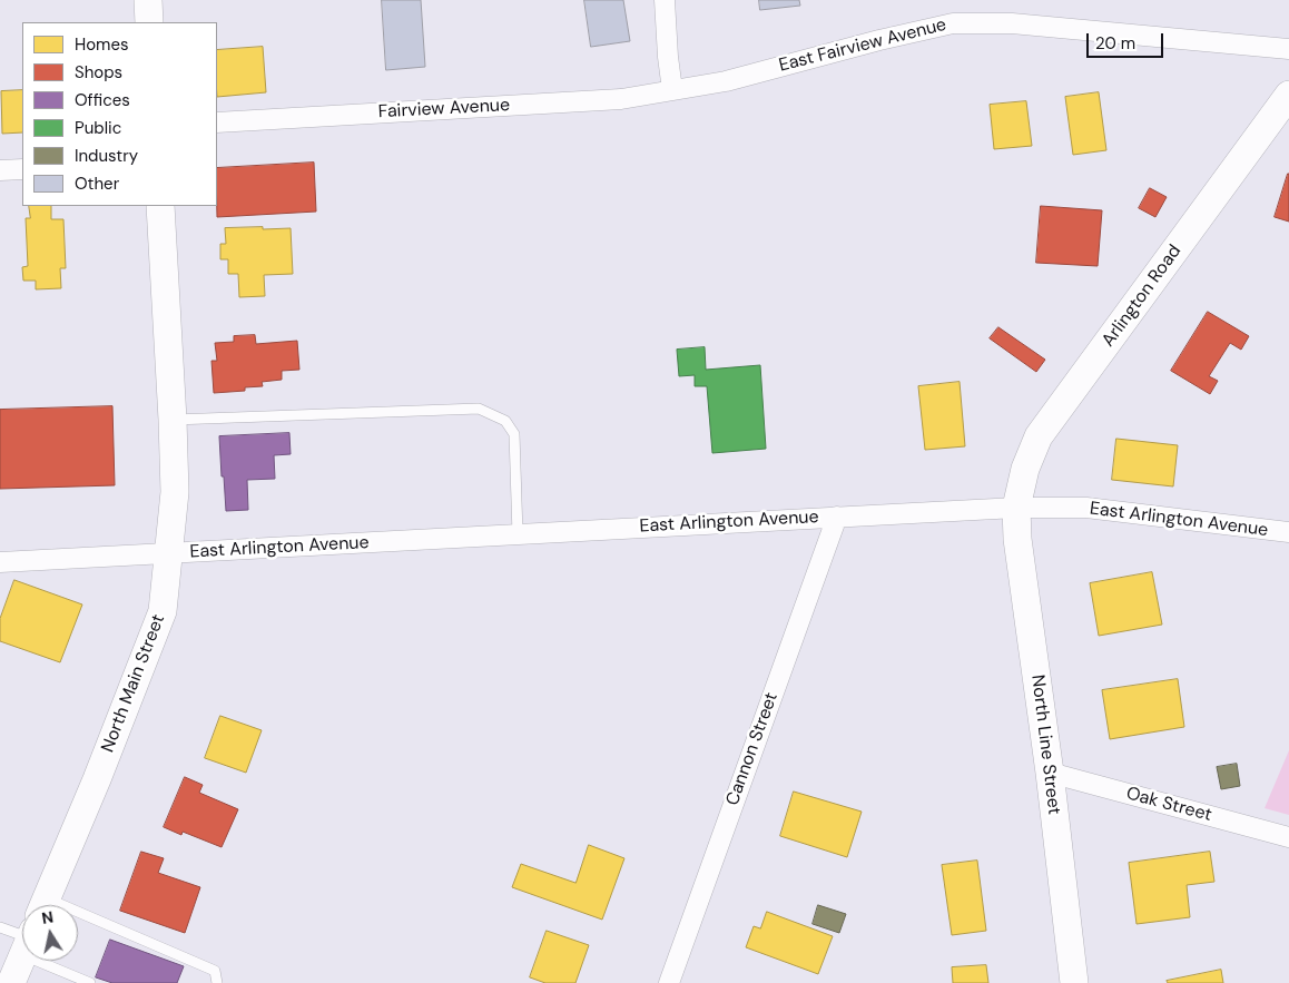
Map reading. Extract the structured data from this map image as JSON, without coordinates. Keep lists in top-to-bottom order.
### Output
{
  "streets": {
    "main road": ["Arlington Road", "North Main Street", "North Line Street"],
    "street": [
      "East Fairview Avenue",
      "Fairview Avenue",
      "East Arlington Avenue",
      "Cannon Street",
      "Oak Street"
    ]
  },
  "crossings": [
    ["East Fairview Avenue", "Fairview Avenue"],
    ["Arlington Road", "East Arlington Avenue"],
    ["Arlington Road", "North Line Street"],
    ["East Arlington Avenue", "North Main Street"],
    ["East Arlington Avenue", "North Line Street"],
    ["East Arlington Avenue", "Cannon Street"],
    ["North Line Street", "Oak Street"]
  ],
  "legend": [
    "Homes",
    "Shops",
    "Offices",
    "Public",
    "Industry",
    "Other"
  ],
  "scale_bar": "20 m",
  "north": "top"
}
